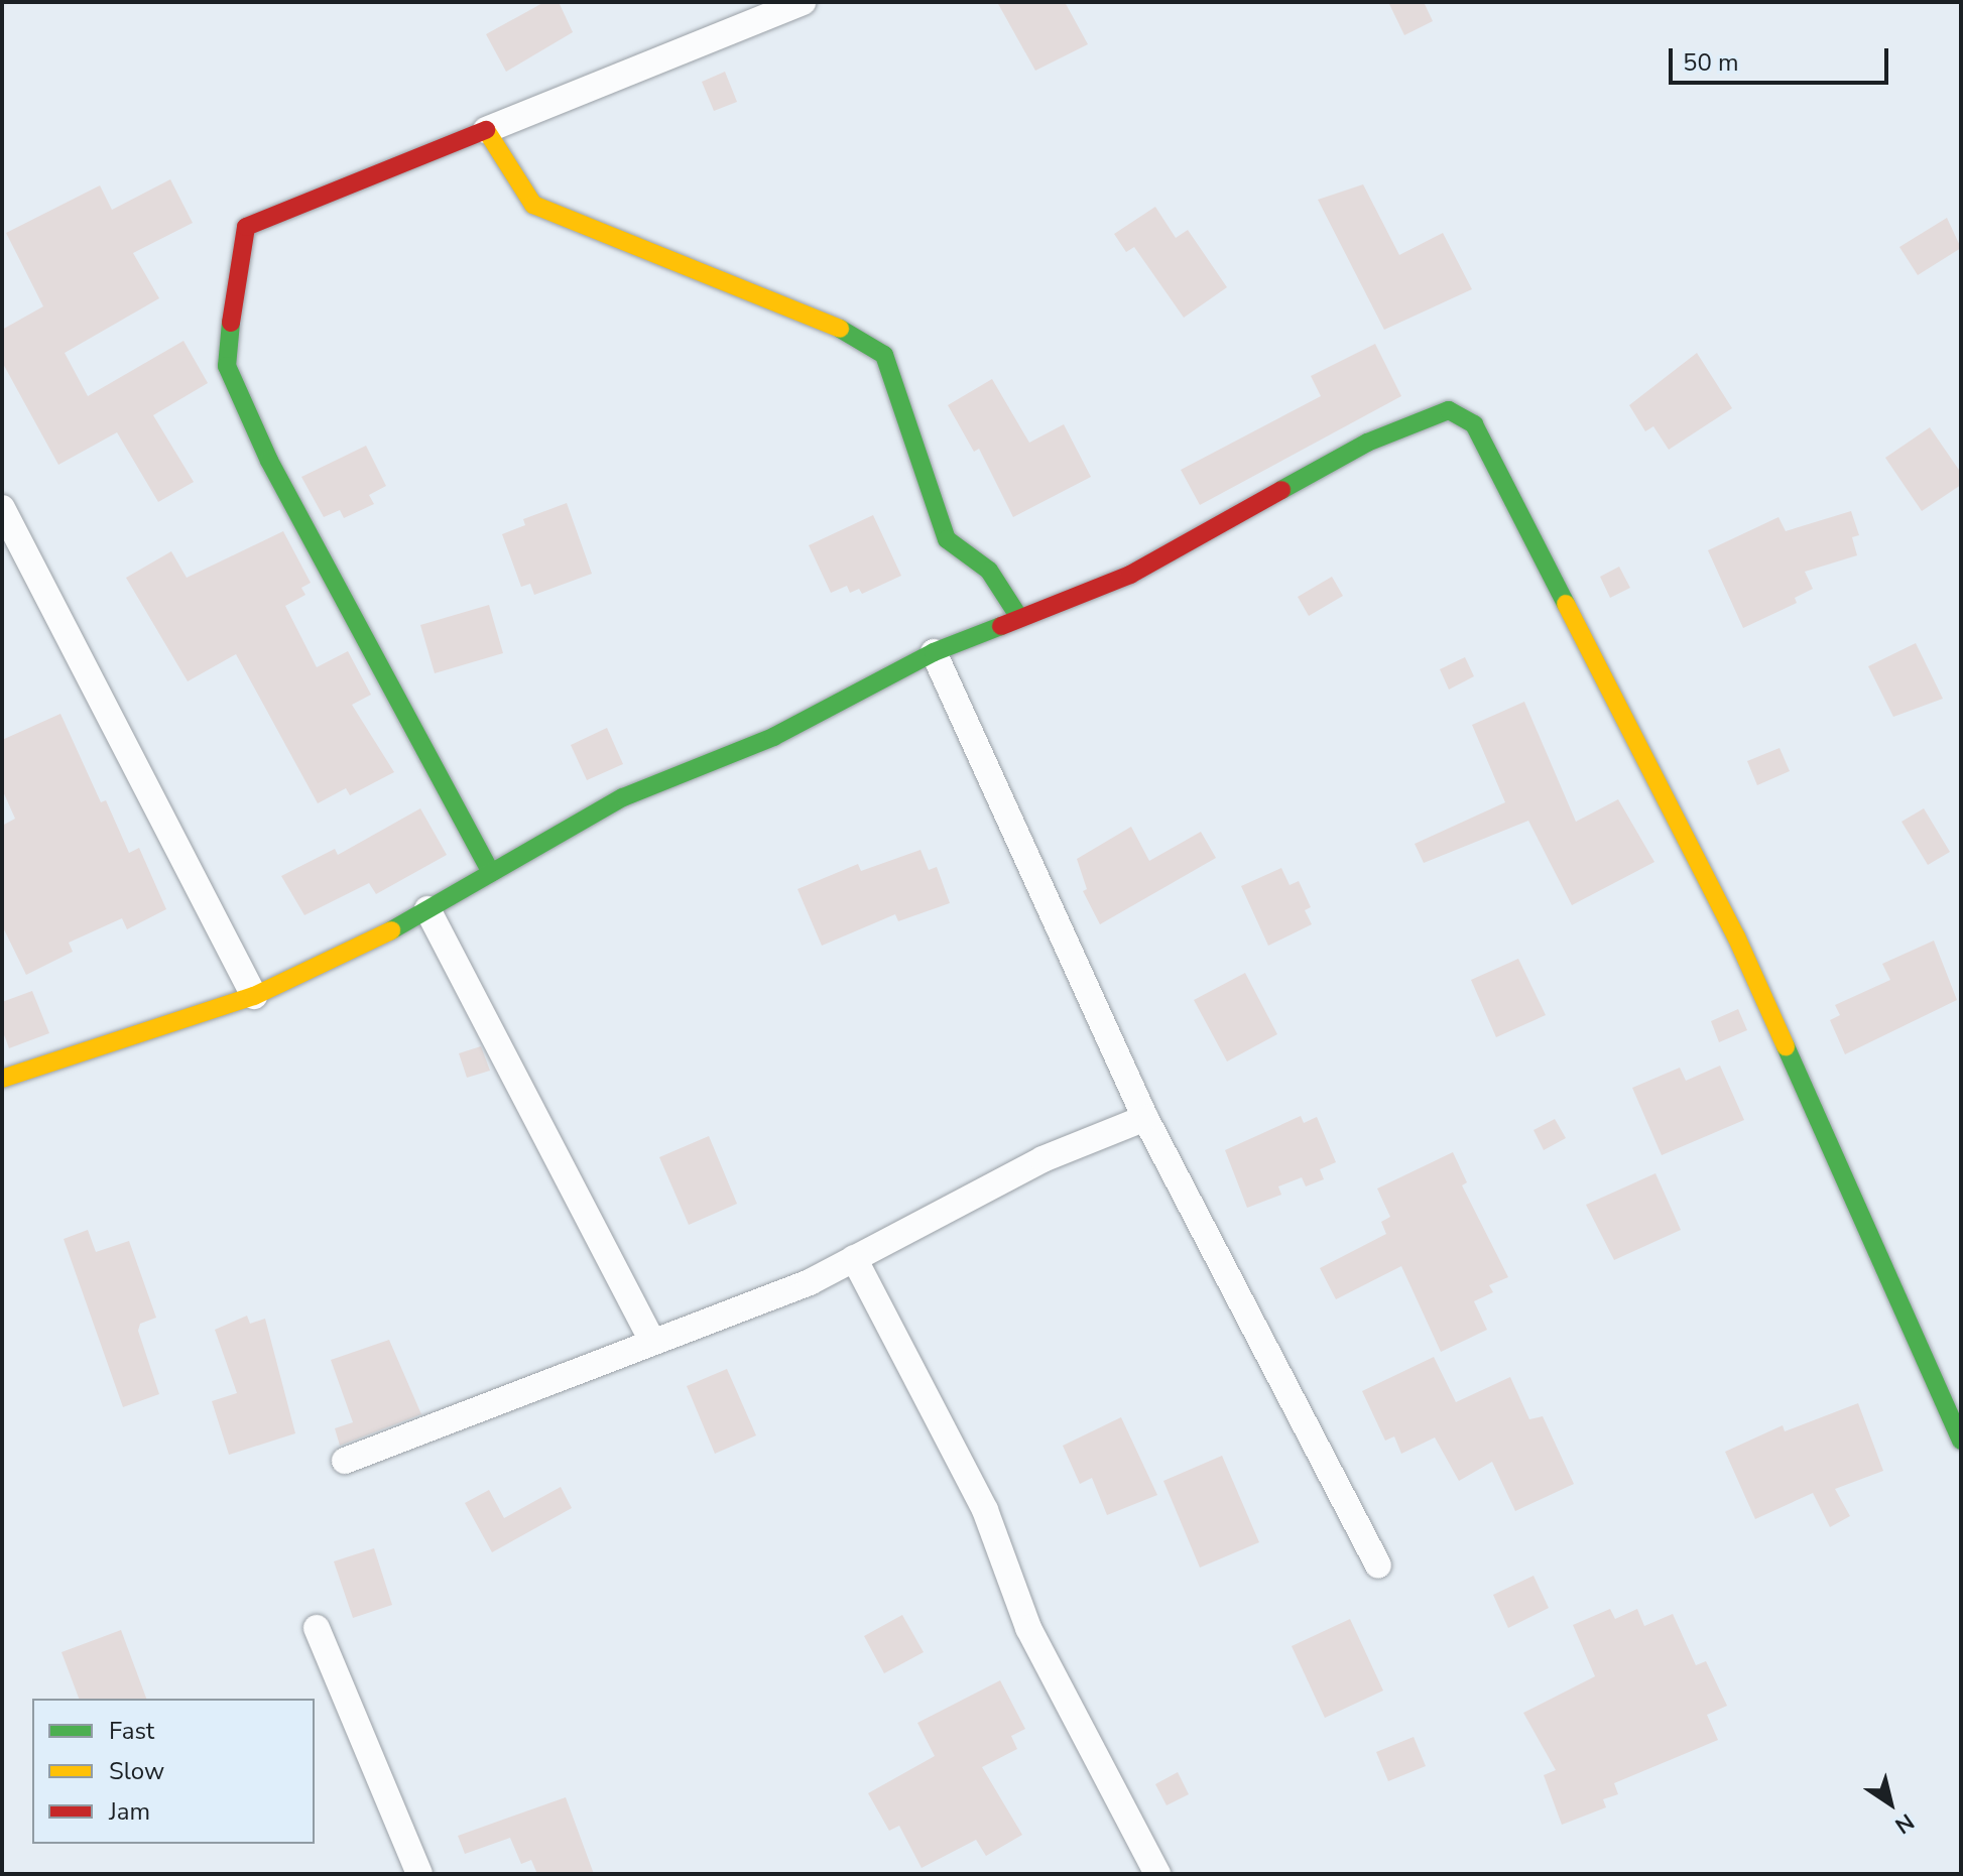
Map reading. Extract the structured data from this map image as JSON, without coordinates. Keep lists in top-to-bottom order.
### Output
{
  "legend": ["Fast", "Slow", "Jam"],
  "scale_bar": "50 m",
  "north": "bottom right"
}
